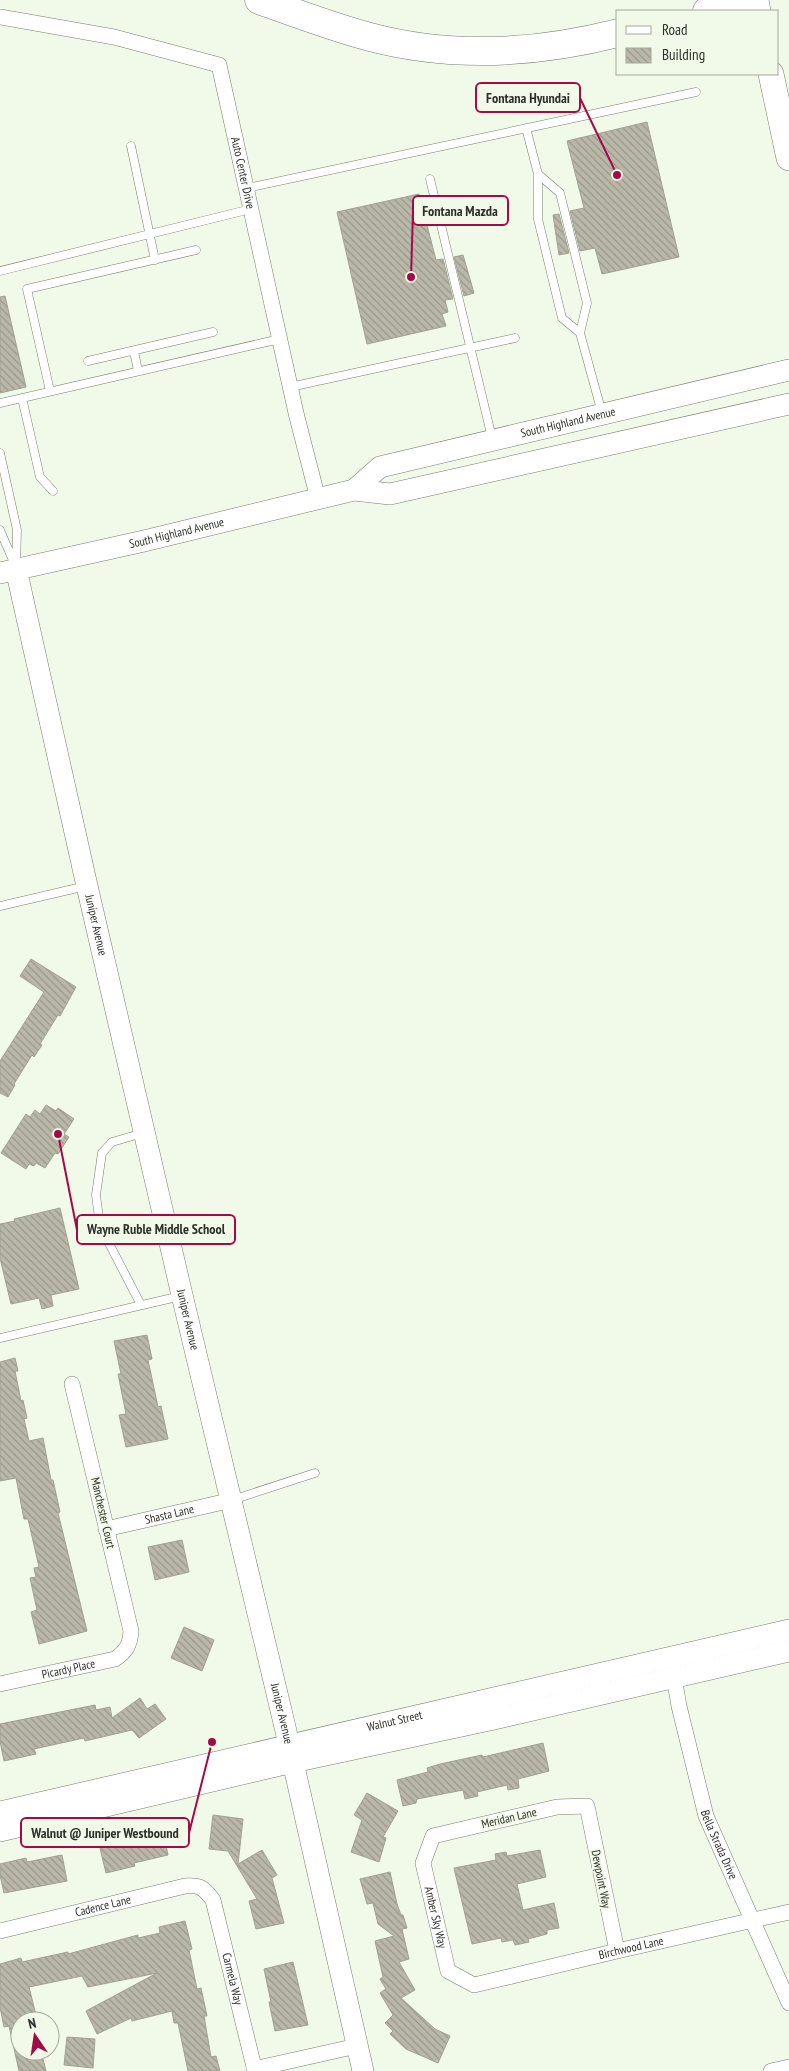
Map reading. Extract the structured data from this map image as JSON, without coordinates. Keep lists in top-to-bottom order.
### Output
{
  "streets": {
    "street": [
      "Auto Center Drive",
      "South Highland Avenue",
      "Juniper Avenue",
      "Manchester Court",
      "Shasta Lane",
      "Picardy Place",
      "Walnut Street",
      "Meridan Lane",
      "Bella Strada Drive",
      "Dewpoint Way",
      "Cadence Lane",
      "Amber Sky Way",
      "Birchwood Lane",
      "Carmela Way"
    ]
  },
  "crossings": [
    ["Auto Center Drive", "South Highland Avenue"],
    ["South Highland Avenue", "Juniper Avenue"],
    ["Juniper Avenue", "Shasta Lane"],
    ["Juniper Avenue", "Walnut Street"],
    ["Manchester Court", "Shasta Lane"],
    ["Manchester Court", "Picardy Place"],
    ["Walnut Street", "Bella Strada Drive"],
    ["Meridan Lane", "Dewpoint Way"],
    ["Meridan Lane", "Amber Sky Way"],
    ["Bella Strada Drive", "Birchwood Lane"],
    ["Dewpoint Way", "Birchwood Lane"],
    ["Cadence Lane", "Carmela Way"],
    ["Amber Sky Way", "Birchwood Lane"]
  ],
  "places": [
    "Fontana Hyundai",
    "Fontana Mazda",
    "Wayne Ruble Middle School",
    "Walnut @ Juniper Westbound"
  ],
  "legend": ["Road", "Building"],
  "north": "top"
}
